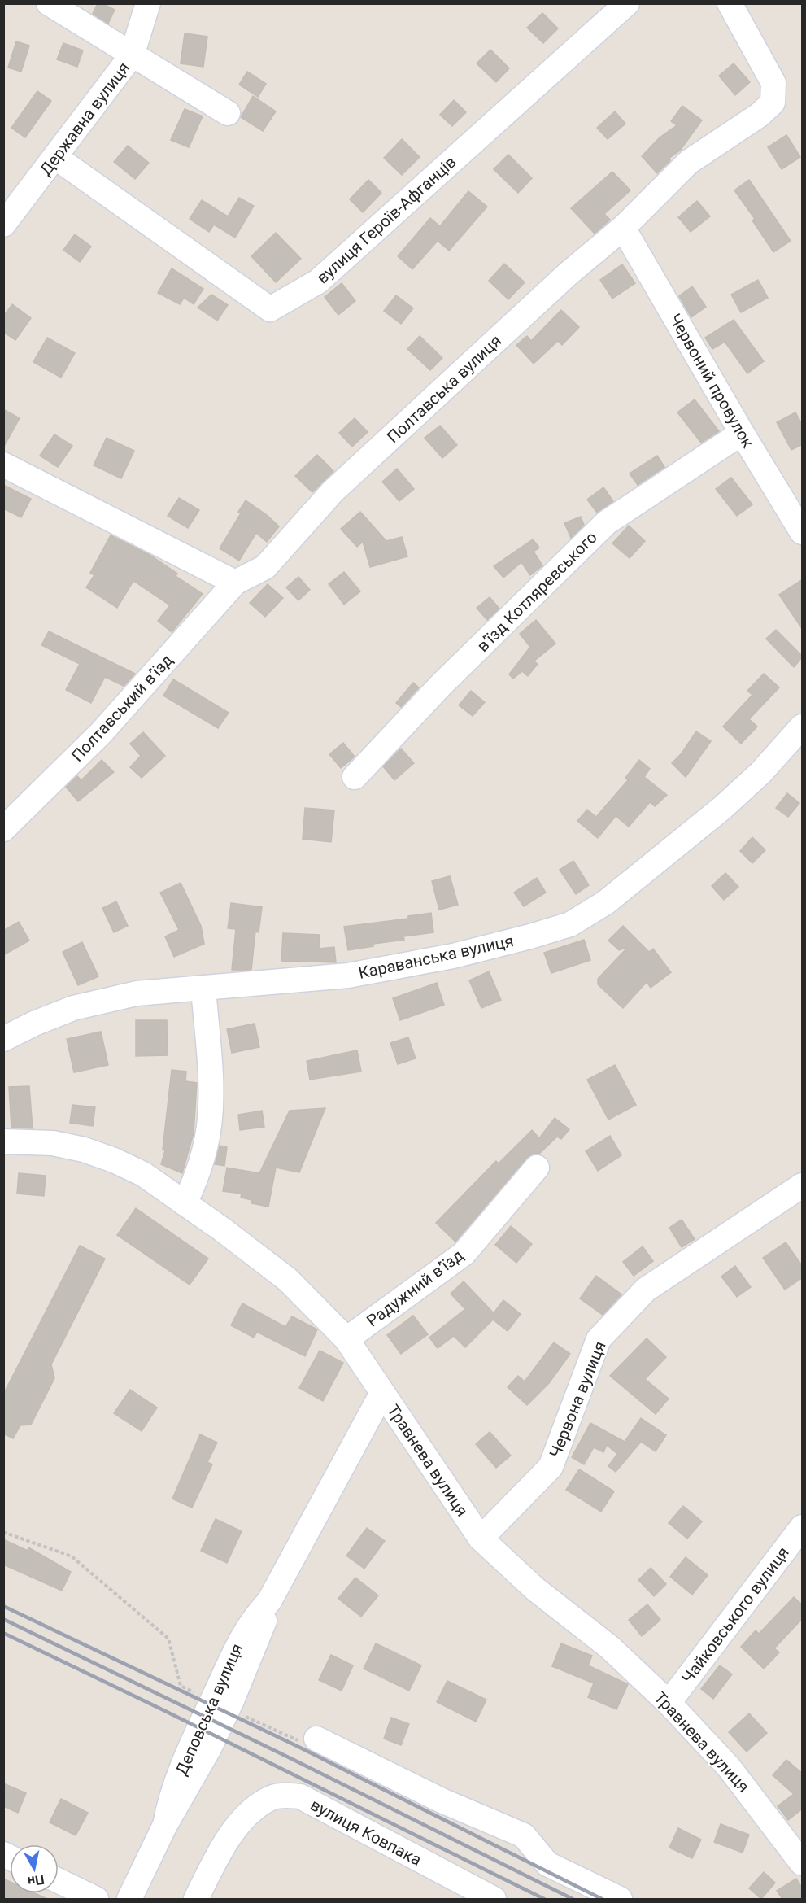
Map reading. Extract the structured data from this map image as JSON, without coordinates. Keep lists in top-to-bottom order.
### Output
{
  "streets": {
    "street": [
      "Державна вулиця",
      "вулиця Героїв-Афганців",
      "Червоний провулок",
      "Полтавська вулиця",
      "в’їзд Котляревського",
      "Полтавський в’їзд",
      "Караванська вулиця",
      "Радужний в’їзд",
      "Червона вулиця",
      "Травнева вулиця",
      "Чайковського вулиця",
      "Деповська вулиця",
      "вулиця Ковпака"
    ]
  },
  "crossings": [
    ["Державна вулиця", "вулиця Героїв-Афганців"],
    ["Червоний провулок", "Полтавська вулиця"],
    ["Червоний провулок", "в’їзд Котляревського"],
    ["Полтавська вулиця", "Полтавський в’їзд"],
    ["Радужний в’їзд", "Травнева вулиця"],
    ["Червона вулиця", "Травнева вулиця"],
    ["Травнева вулиця", "Чайковського вулиця"],
    ["Травнева вулиця", "Деповська вулиця"]
  ],
  "north": "bottom"
}
